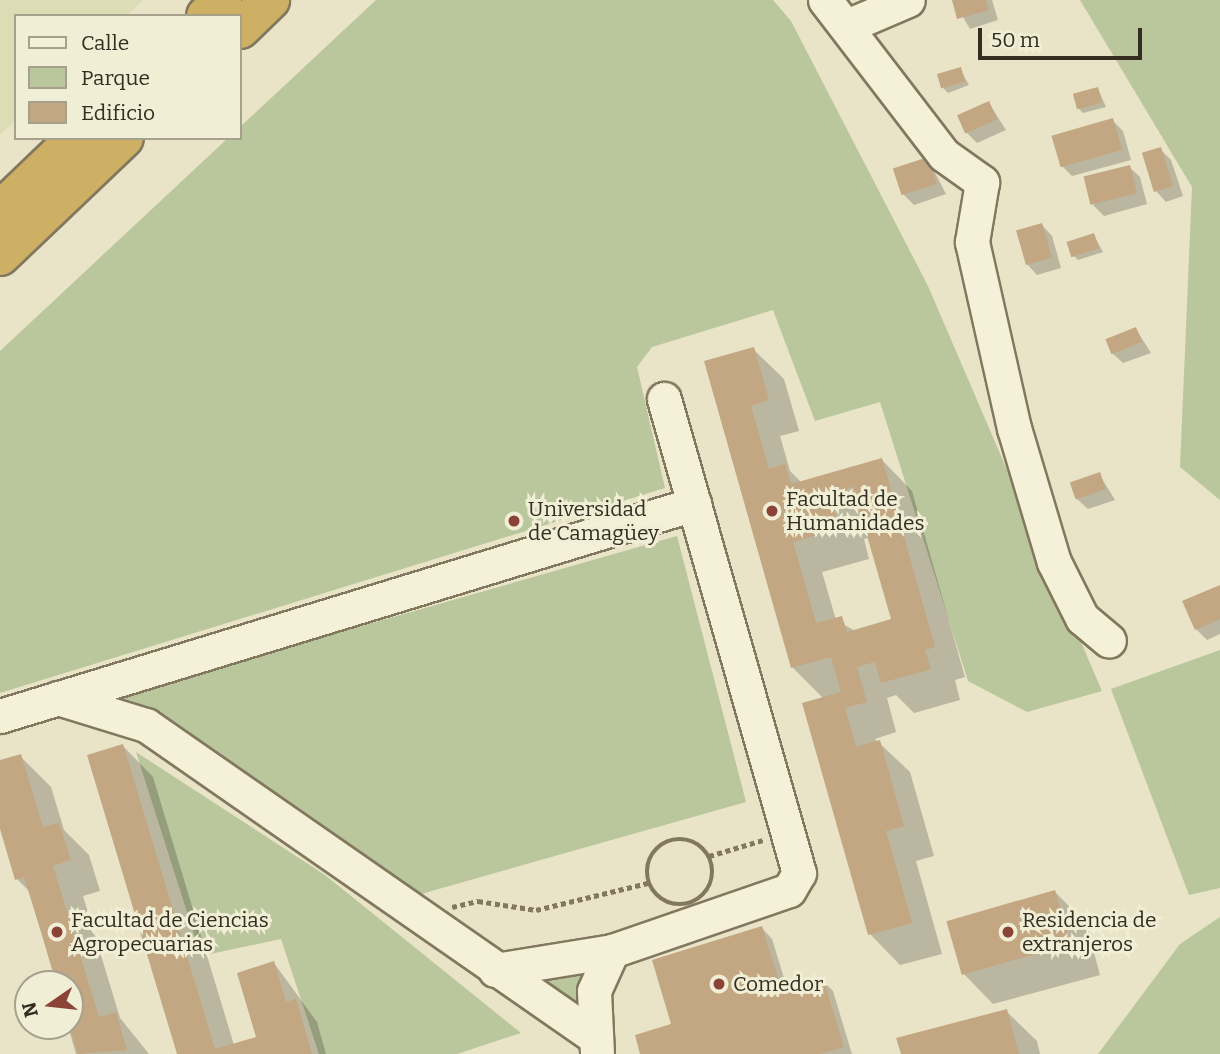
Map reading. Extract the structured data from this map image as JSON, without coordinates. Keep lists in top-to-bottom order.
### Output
{
  "places": [
    "Facultad de Humanidades",
    "Universidad de Camagüey",
    "Facultad de Ciencias Agropecuarias",
    "Residencia de extranjeros",
    "Comedor"
  ],
  "legend": ["Calle", "Parque", "Edificio"],
  "scale_bar": "50 m",
  "north": "left"
}
